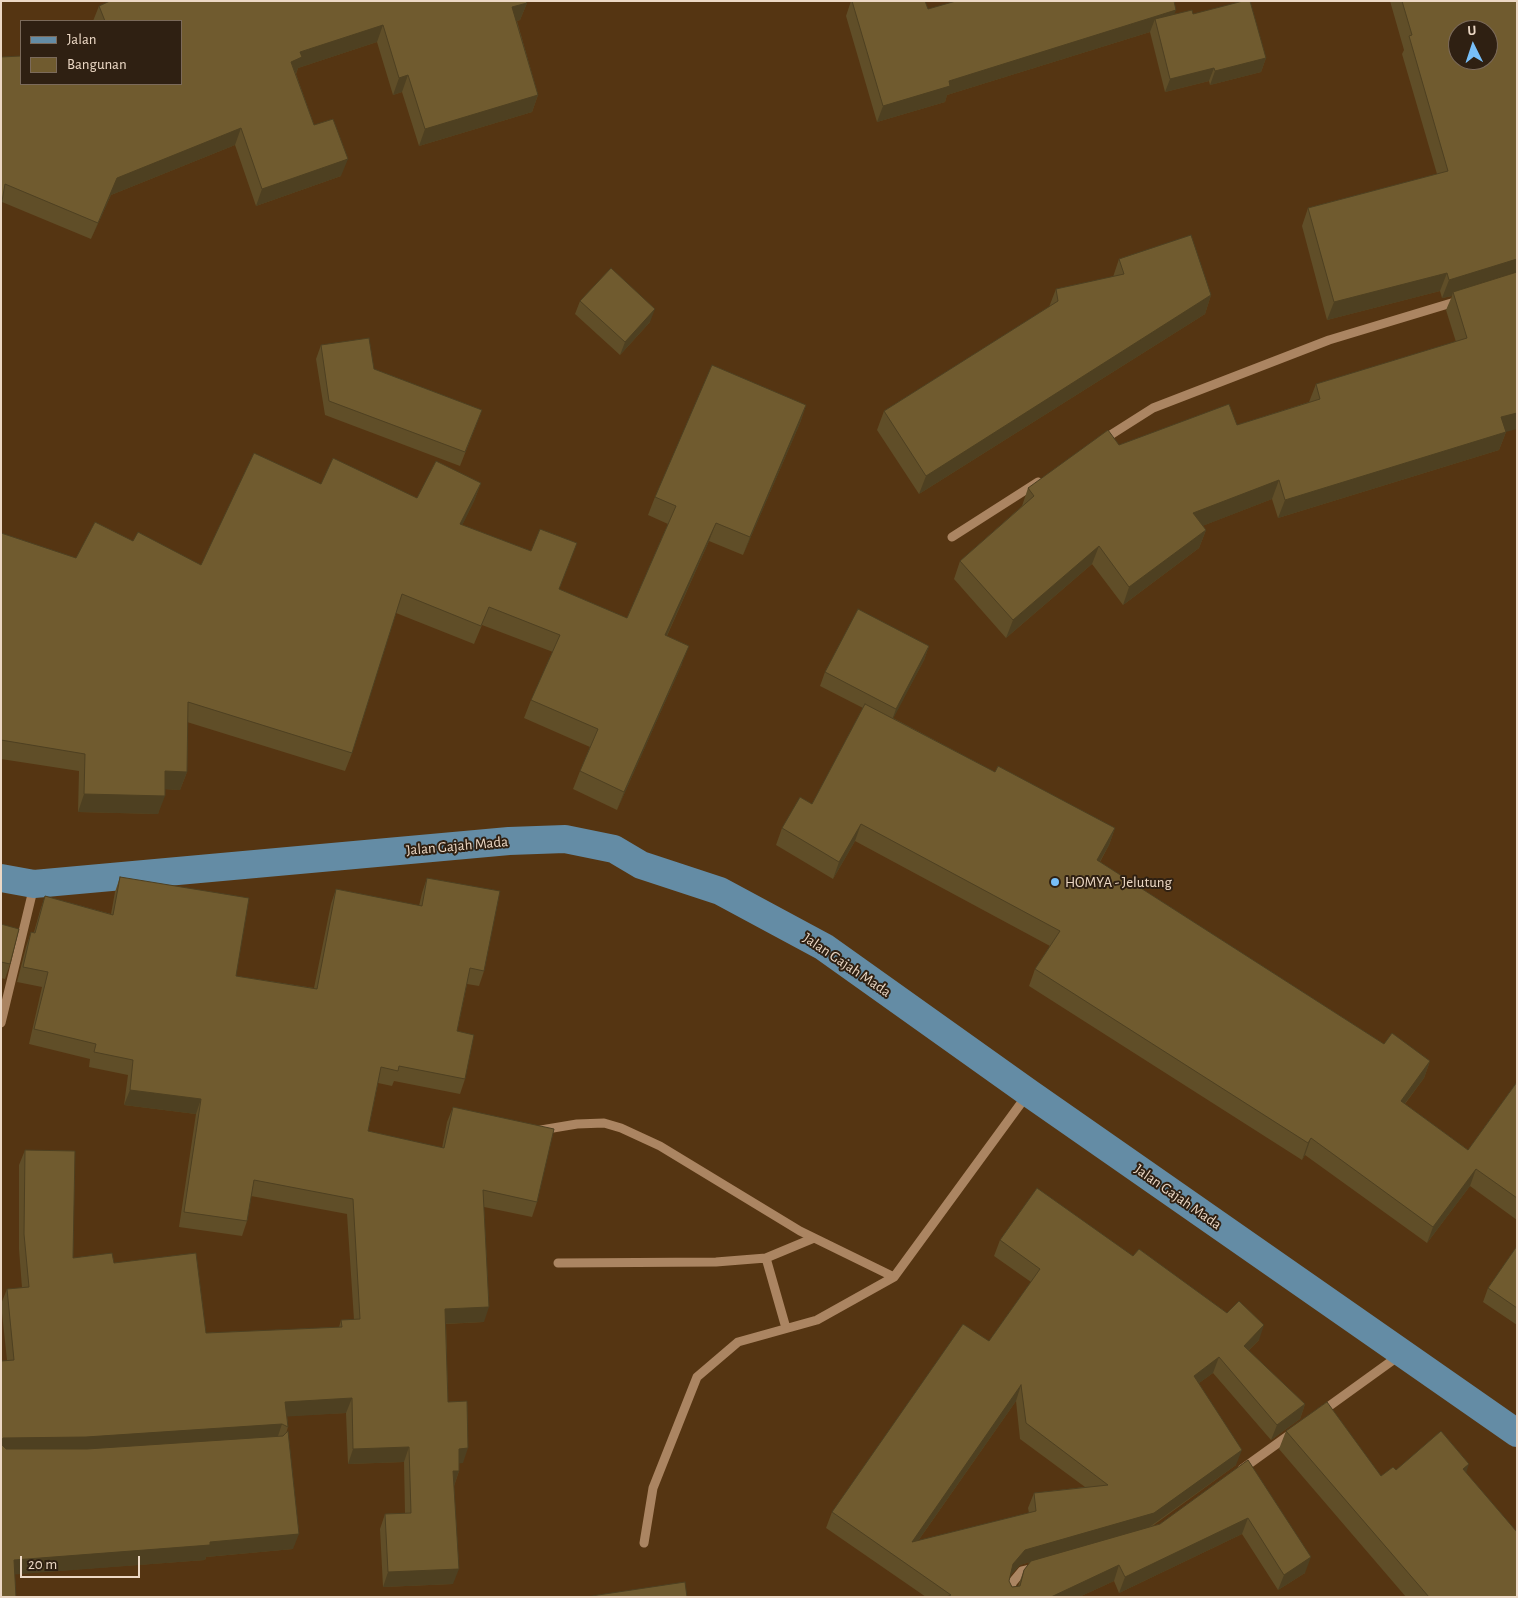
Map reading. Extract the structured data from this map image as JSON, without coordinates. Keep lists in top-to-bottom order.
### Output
{
  "streets": {
    "main road": ["Jalan Gajah Mada"]
  },
  "places": ["HOMYA - Jelutung"],
  "legend": ["Jalan", "Bangunan"],
  "scale_bar": "20 m",
  "north": "top"
}
